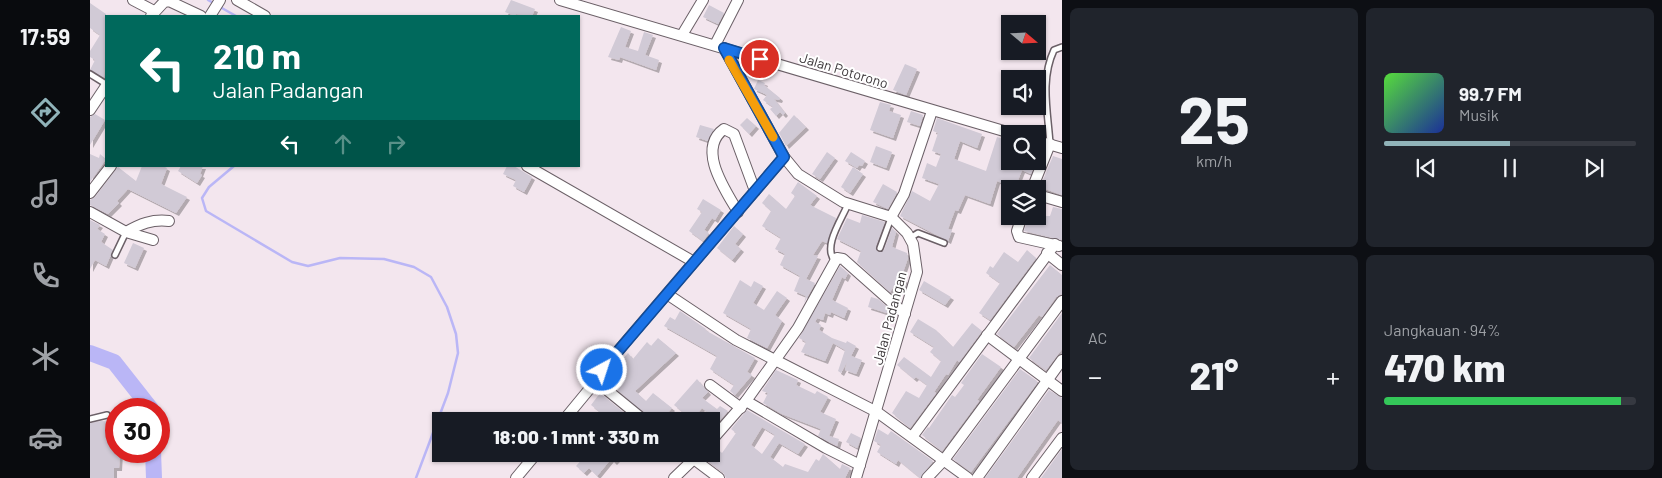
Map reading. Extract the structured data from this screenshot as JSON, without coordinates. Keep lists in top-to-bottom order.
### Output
{
  "streets": {
    "street": ["Jalan Potorono", "Jalan Padangan"]
  },
  "north": "right",
  "page": {
    "tabs": "17:59",
    "tile": [
      ["25", "km/h"],
      "AC",
      ["Jangkauan · 94%", "470 km"]
    ],
    "turn": ["210 m", "Jalan Padangan"],
    "song": ["99.7 FM", "Musik"],
    "heat": ["−", "21°", "+"],
    "limit": "30",
    "trip": "18:00 · 1 mnt · 330 m"
  }
}
